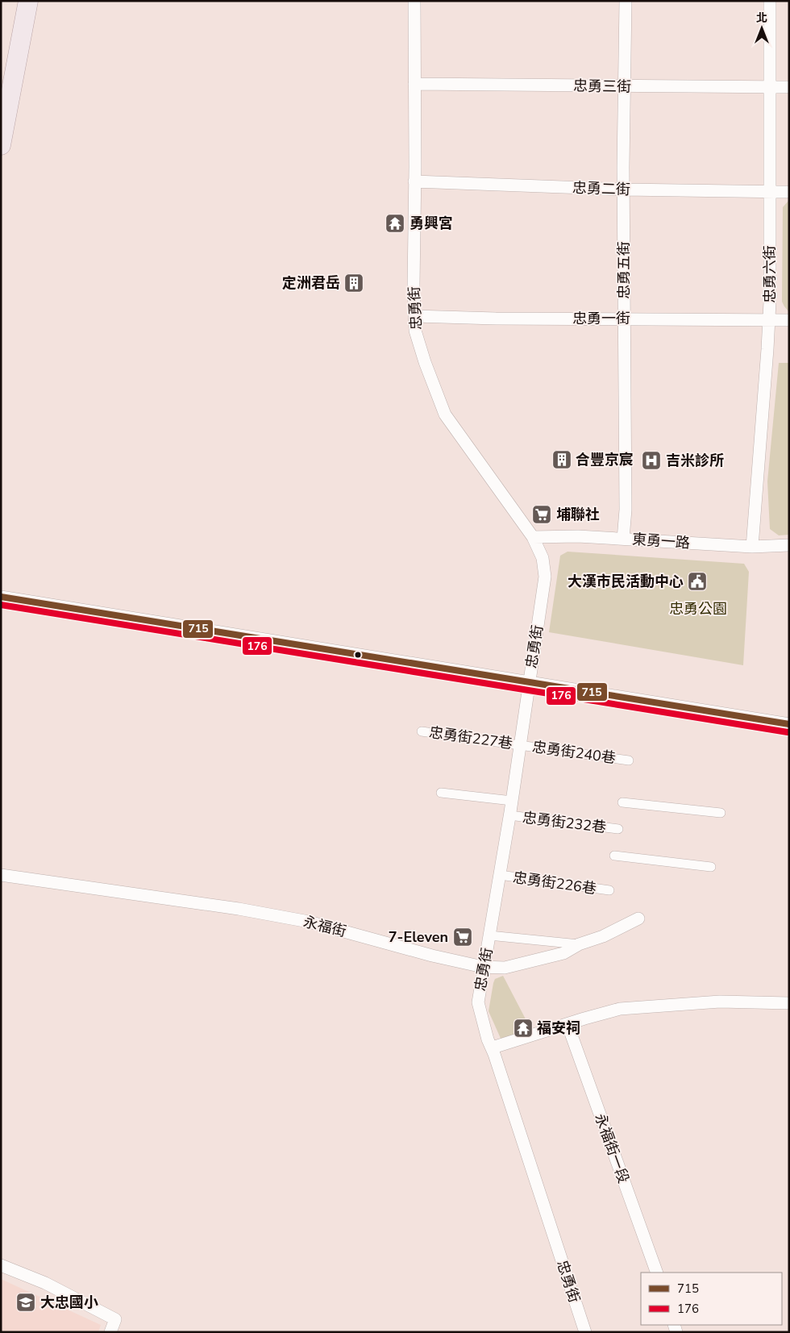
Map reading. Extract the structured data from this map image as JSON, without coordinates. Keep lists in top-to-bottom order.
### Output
{
  "streets": {
    "street": [
      "忠勇三街",
      "忠勇二街",
      "忠勇五街",
      "忠勇六街",
      "忠勇街",
      "忠勇一街",
      "東勇一路",
      "忠勇街227巷",
      "忠勇街240巷",
      "忠勇街232巷",
      "忠勇街226巷",
      "永福街",
      "永福街一段"
    ]
  },
  "crossings": [
    ["忠勇三街", "忠勇五街"],
    ["忠勇三街", "忠勇六街"],
    ["忠勇三街", "忠勇街"],
    ["忠勇二街", "忠勇五街"],
    ["忠勇二街", "忠勇六街"],
    ["忠勇二街", "忠勇街"],
    ["忠勇五街", "忠勇一街"],
    ["忠勇五街", "東勇一路"],
    ["忠勇六街", "忠勇一街"],
    ["忠勇六街", "東勇一路"],
    ["忠勇街", "忠勇一街"],
    ["忠勇街", "東勇一路"],
    ["忠勇街", "忠勇街227巷"],
    ["忠勇街", "忠勇街240巷"],
    ["忠勇街", "忠勇街232巷"],
    ["忠勇街", "忠勇街226巷"],
    ["忠勇街", "永福街"],
    ["忠勇街227巷", "忠勇街240巷"]
  ],
  "parks": ["忠勇公園"],
  "places": {
    "temple": ["勇興宮", "福安祠"],
    "building": ["定洲君岳", "合豐京宸"],
    "hospital": ["吉米診所"],
    "supermarket": ["埔聯社", "7-Eleven"],
    "public building": ["大漢市民活動中心"],
    "school or university": ["大忠國小"]
  },
  "lines": ["transit line 715", "transit line 176"],
  "legend": ["715", "176"],
  "north": "top"
}
